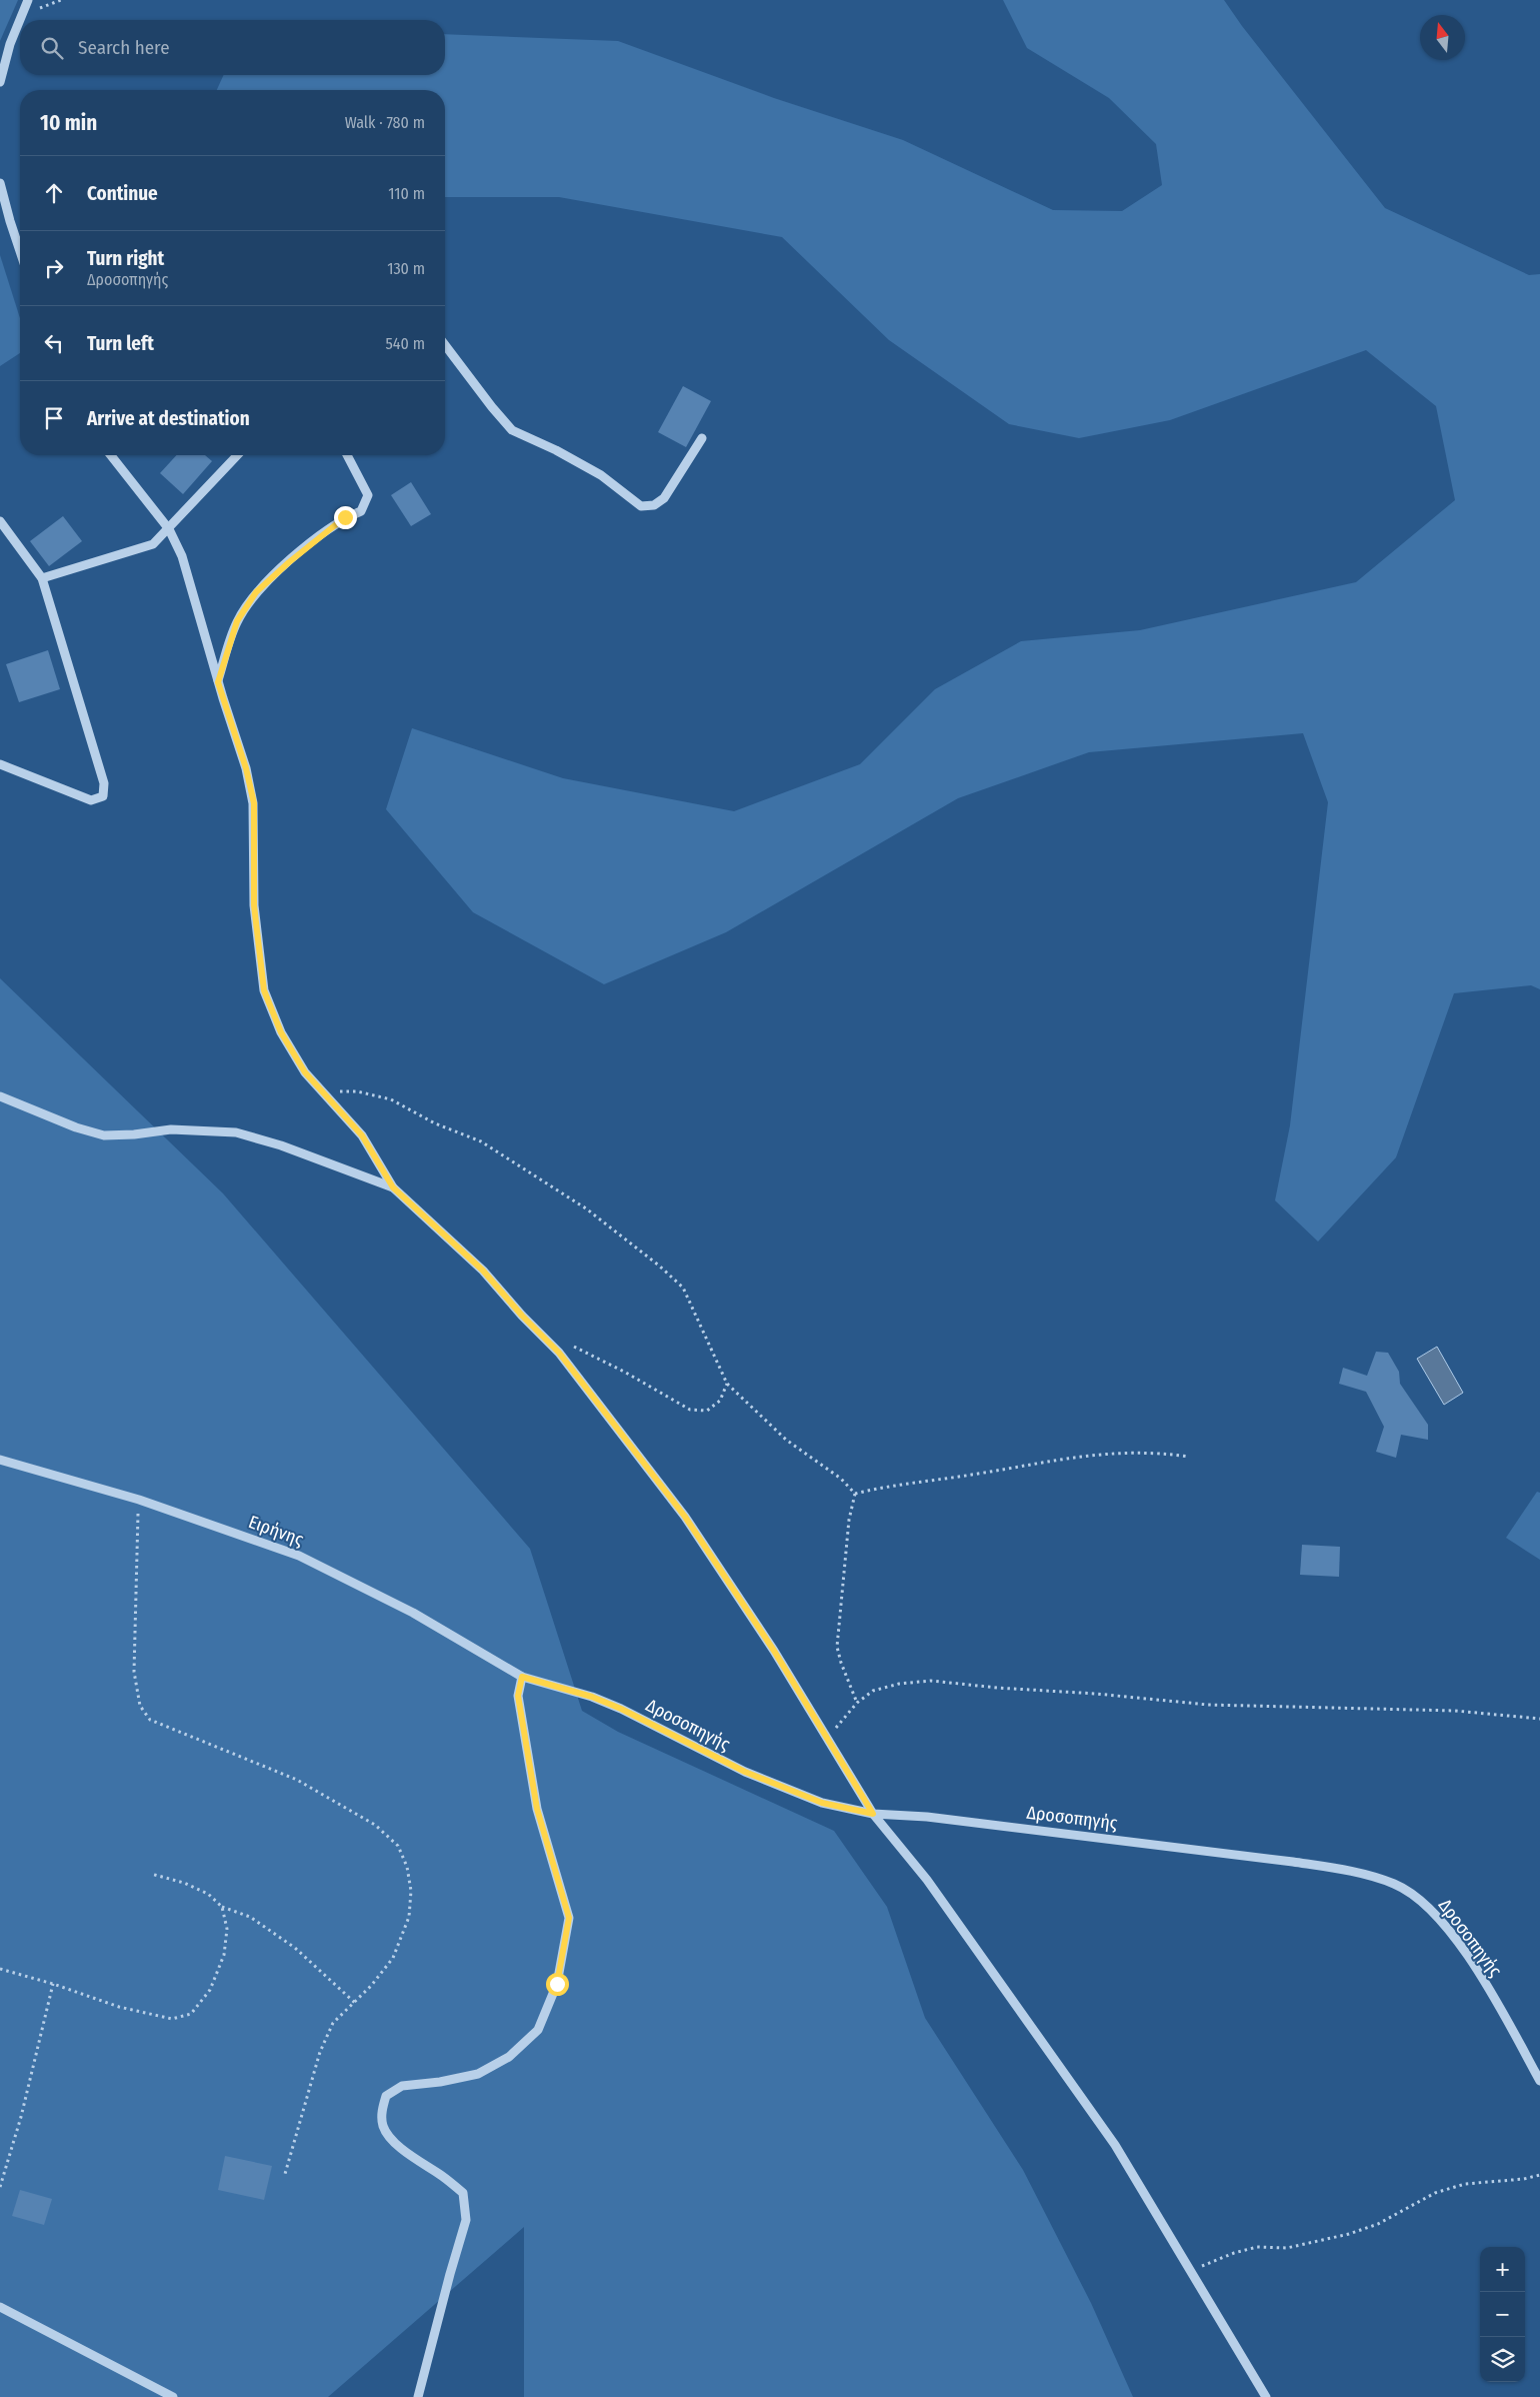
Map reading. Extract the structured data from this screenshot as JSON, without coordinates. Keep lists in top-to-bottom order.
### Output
{
  "streets": {
    "street": ["Ειρήνης", "Δροσοπηγής"]
  },
  "crossings": [
    ["Ειρήνης", "Δροσοπηγής"]
  ],
  "north": "top",
  "page": {
    "search": "Search here",
    "heading": ["10 min", "Walk · 780 m"],
    "list": [
      ["Continue", "110 m"],
      ["Turn right", "Δροσοπηγής", "130 m"],
      ["Turn left", "540 m"],
      "Arrive at destination"
    ],
    "map_buttons": ["+", "−"]
  }
}
